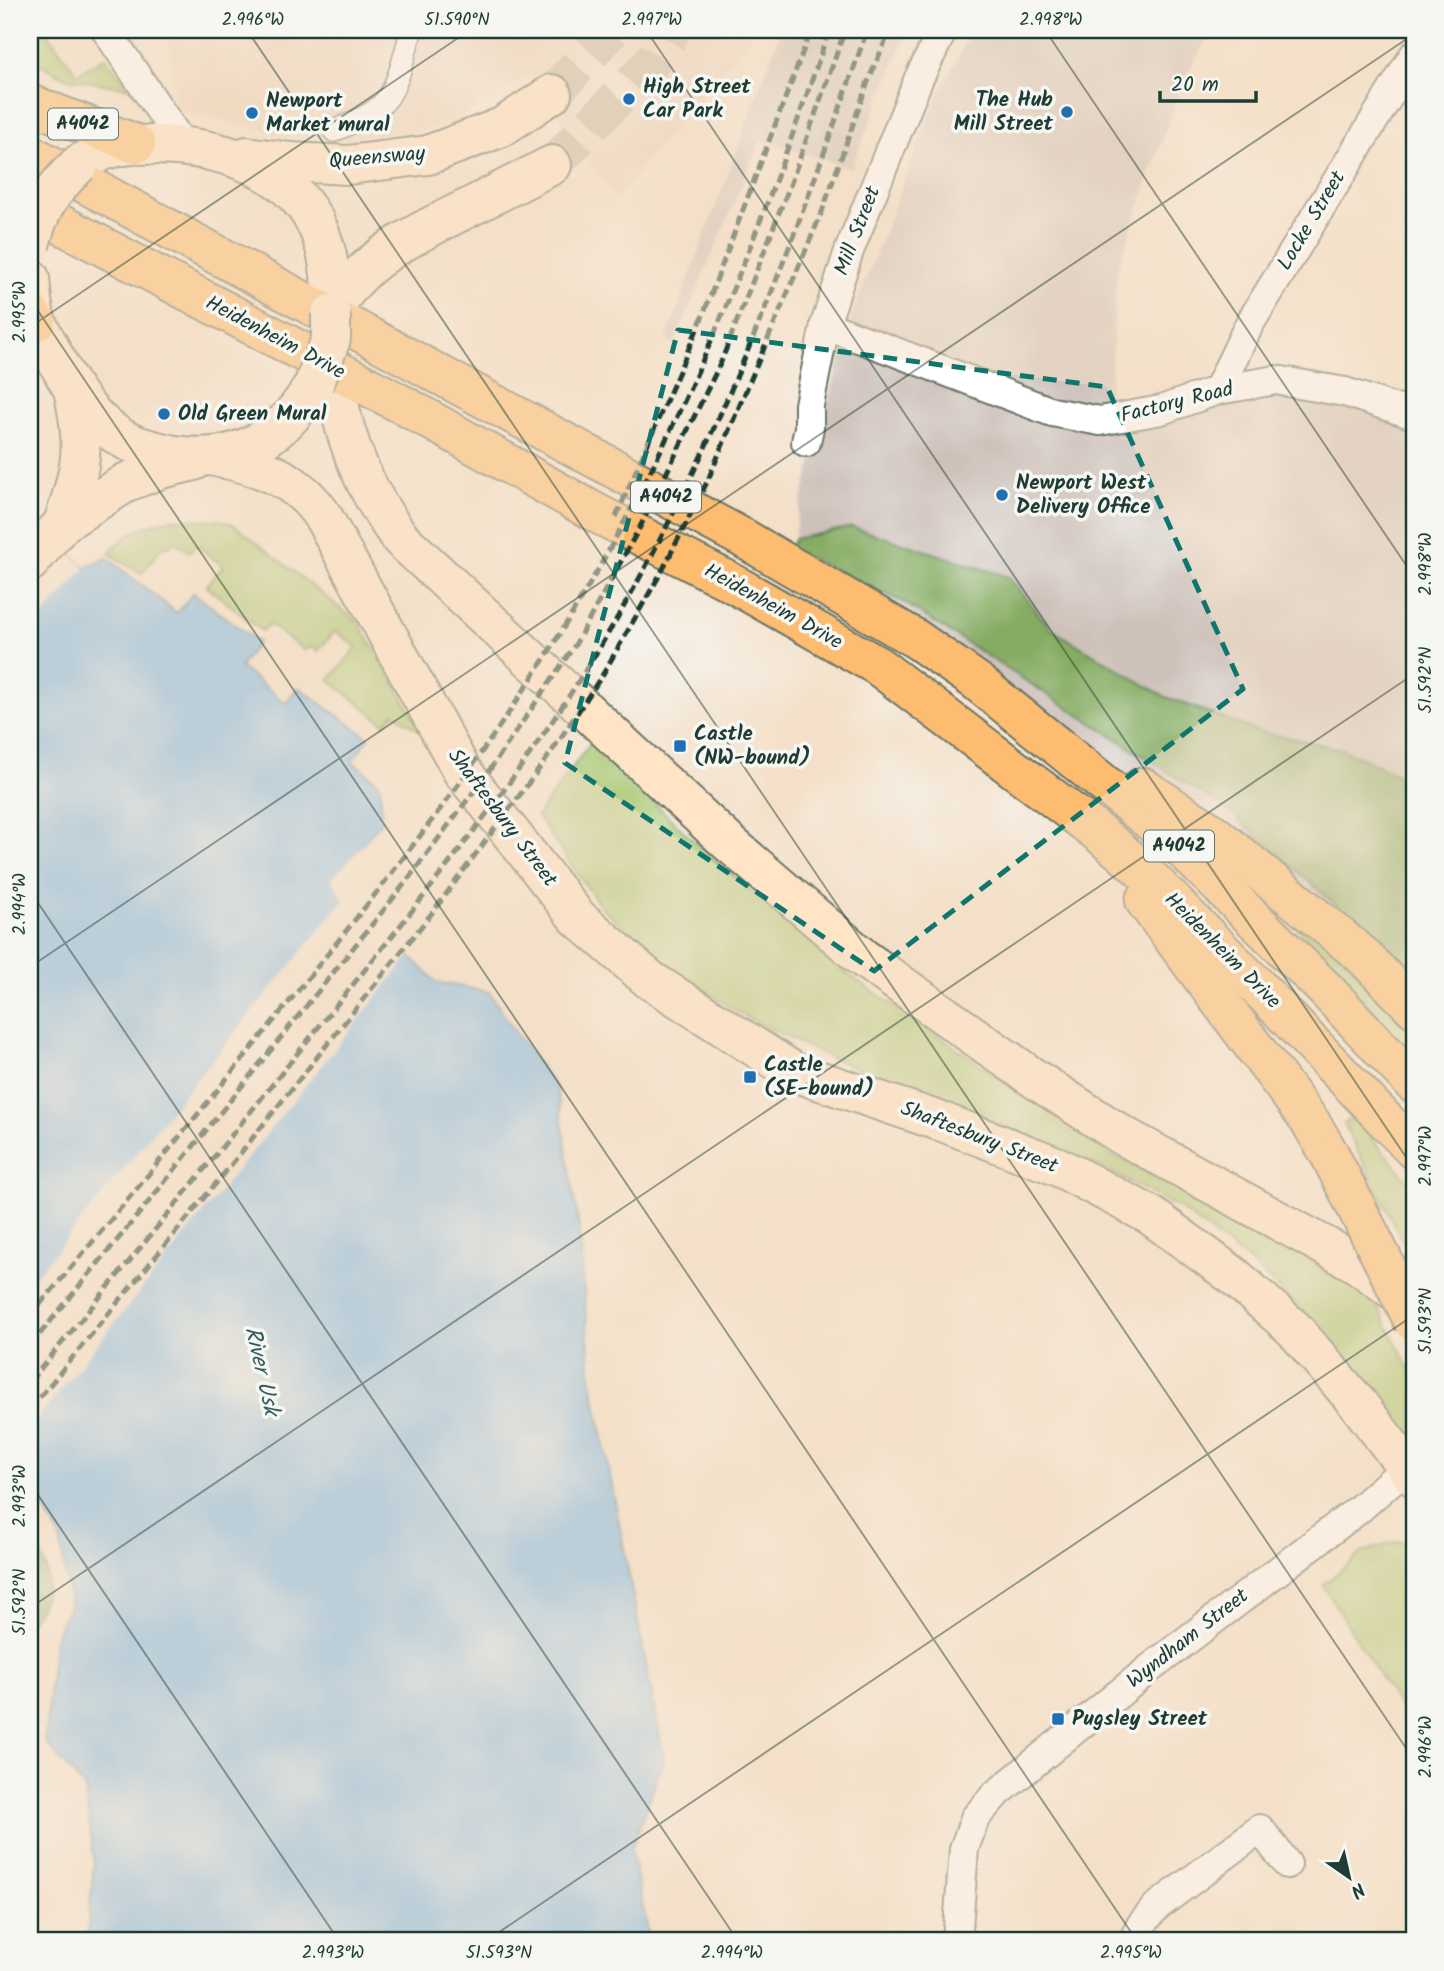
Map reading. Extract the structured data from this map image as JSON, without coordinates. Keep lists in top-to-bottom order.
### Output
{
  "streets": {
    "main road": [
      "A4042",
      "Queensway",
      "Heidenheim Drive",
      "Shaftesbury Street"
    ],
    "street": [
      "Locke Street",
      "Mill Street",
      "Factory Road",
      "Wyndham Street"
    ]
  },
  "crossings": [
    ["A4042", "Heidenheim Drive"],
    ["Locke Street", "Factory Road"],
    ["Mill Street", "Factory Road"],
    ["Shaftesbury Street", "Wyndham Street"]
  ],
  "water": ["River Usk"],
  "places": {
    "other": [
      "High Street Car Park",
      "The Hub Mill Street",
      "Newport Market mural",
      "Old Green Mural",
      "Newport West Delivery Office"
    ],
    "transit": ["Castle (NW-bound)", "Castle (SE-bound)", "Pugsley Street"]
  },
  "scale_bar": "20 m",
  "north": "bottom right",
  "coordinates": [
    "2.996°W",
    "51.590°N",
    "2.997°W",
    "2.998°W",
    "2.995°W",
    "51.592°N",
    "2.994°W",
    "51.593°N",
    "2.993°W"
  ]
}
